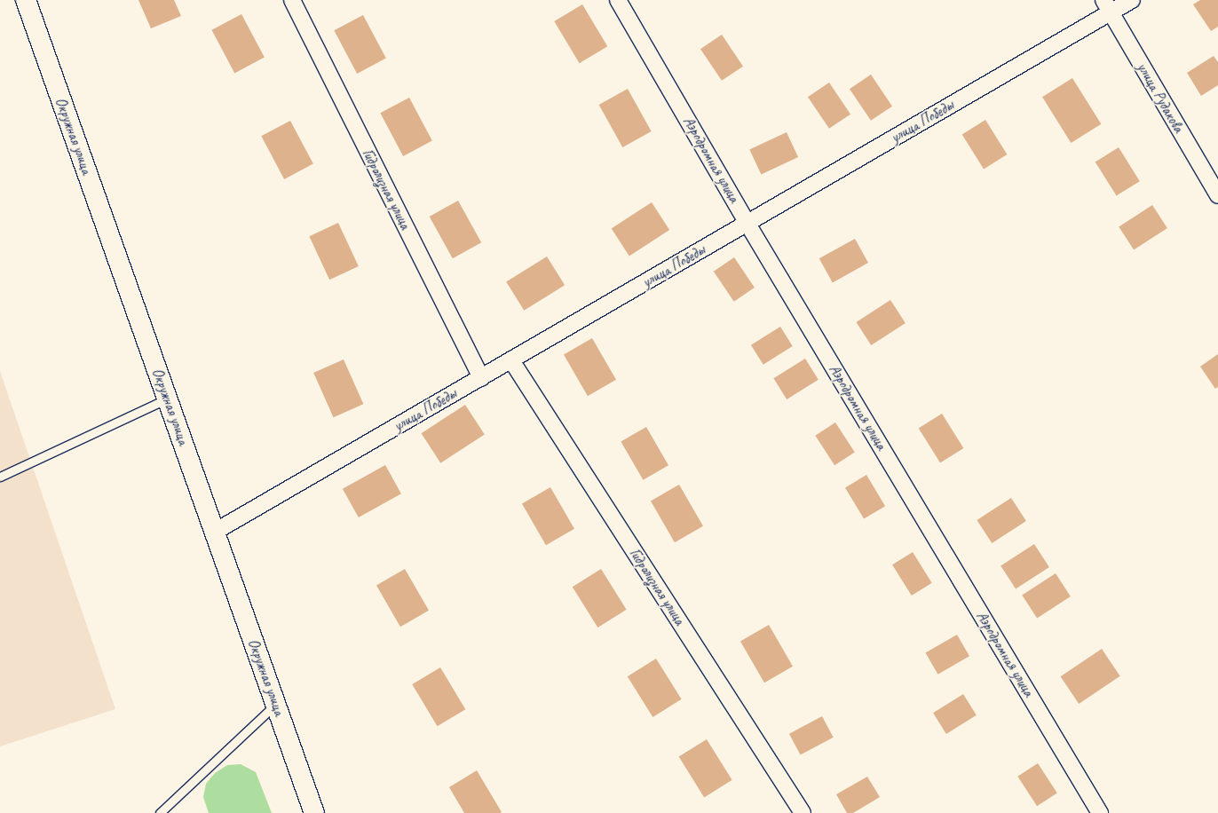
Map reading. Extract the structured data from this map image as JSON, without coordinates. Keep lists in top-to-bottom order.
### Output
{
  "streets": {
    "main road": ["Окружная улица"],
    "street": [
      "улица Рудакова",
      "улица Победы",
      "Аэродромная улица",
      "Гидролизная улица"
    ]
  },
  "crossings": [
    ["улица Рудакова", "улица Победы"],
    ["улица Победы", "Окружная улица"],
    ["улица Победы", "Аэродромная улица"],
    ["улица Победы", "Гидролизная улица"]
  ]
}
